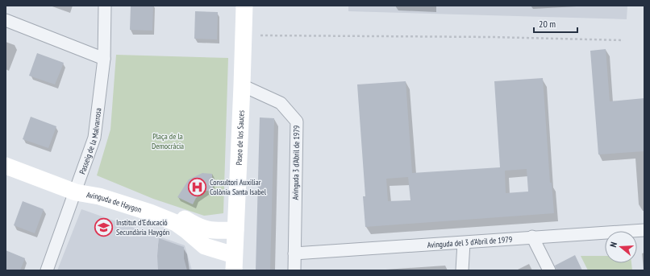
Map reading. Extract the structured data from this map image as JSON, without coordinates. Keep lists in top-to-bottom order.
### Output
{
  "streets": {
    "street": [
      "Paseo de los Sauces",
      "Passeig de la Malvarrosa",
      "Avinguda 3 d'Abril de 1979",
      "Avinguda de Haygon",
      "Avinguda del 3 d'Abril de 1979"
    ]
  },
  "crossings": [
    ["Paseo de los Sauces", "Avinguda 3 d'Abril de 1979"],
    ["Paseo de los Sauces", "Avinguda de Haygon"],
    ["Passeig de la Malvarrosa", "Avinguda de Haygon"],
    ["Avinguda 3 d'Abril de 1979", "Avinguda del 3 d'Abril de 1979"]
  ],
  "parks": ["Plaça de la Democràcia"],
  "places": {
    "hospital": ["Consultori Auxiliar Colònia Santa Isabel"],
    "school or university": ["Institut d'Educació Secundària Haygón"]
  },
  "scale_bar": "20 m",
  "north": "left"
}
